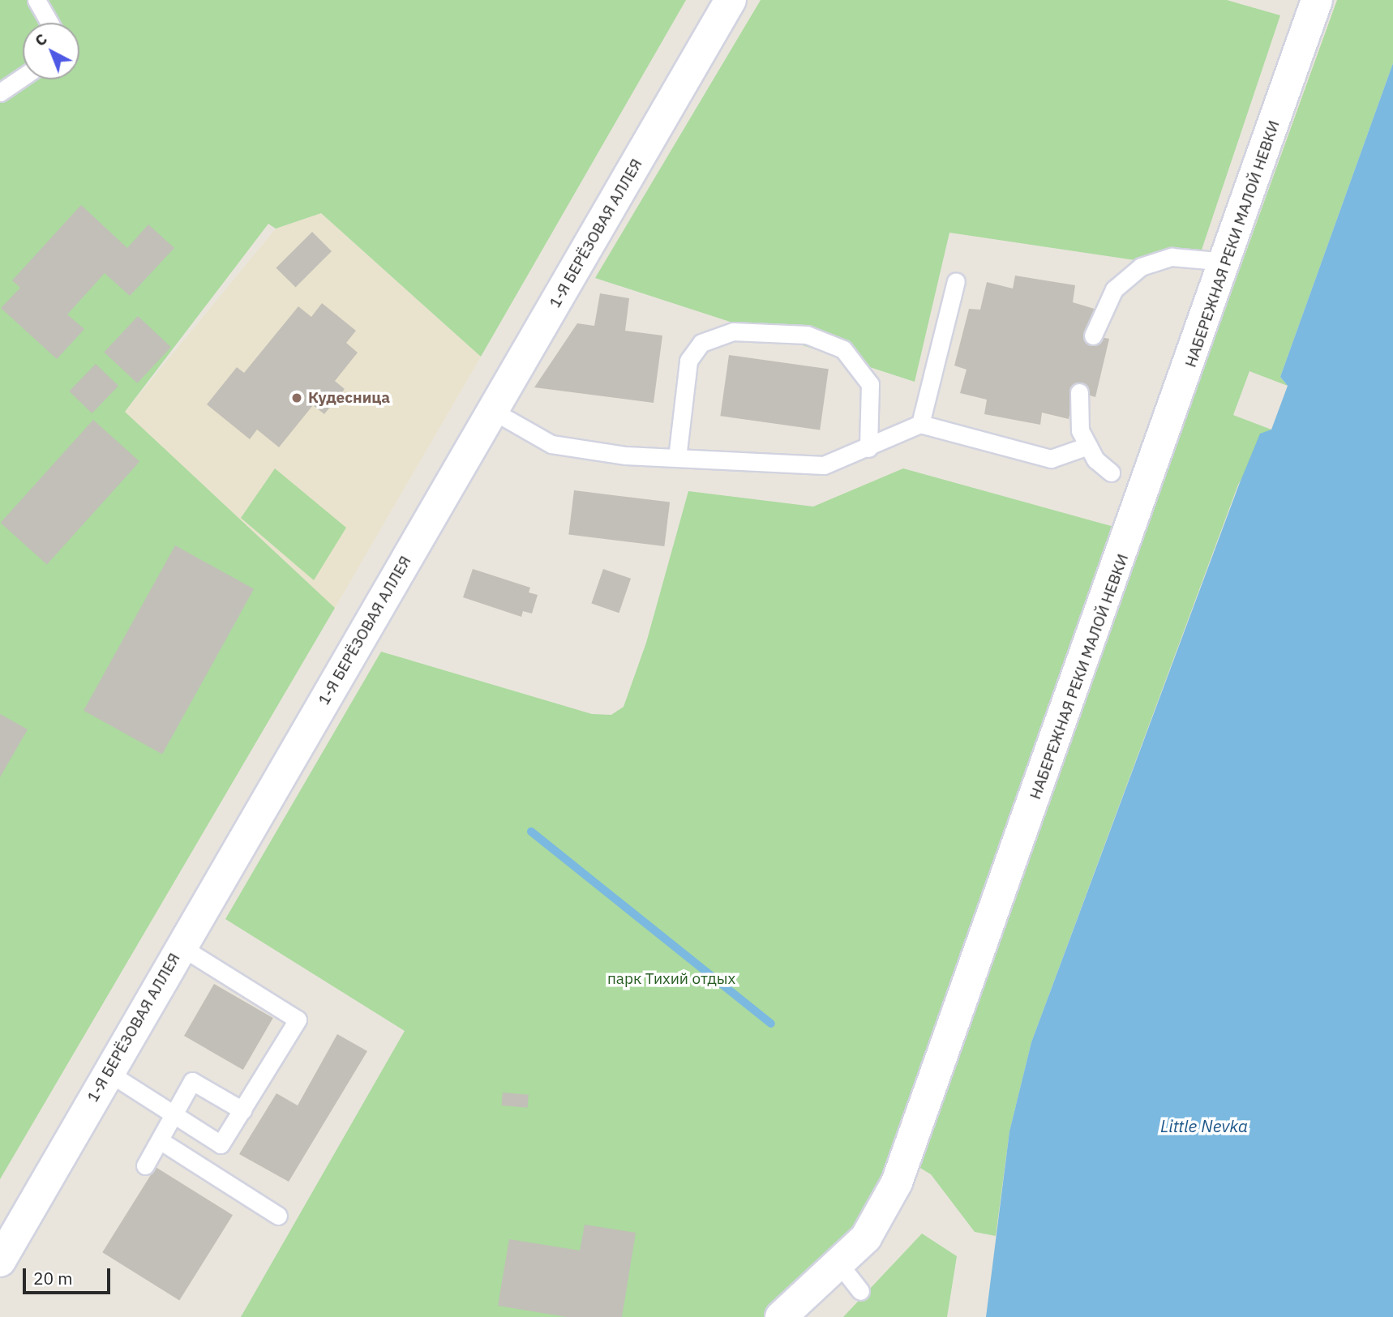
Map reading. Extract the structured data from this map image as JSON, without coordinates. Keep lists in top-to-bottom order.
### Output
{
  "streets": {
    "street": ["1-Я БЕРЁЗОВАЯ АЛЛЕЯ", "НАБЕРЕЖНАЯ РЕКИ МАЛОЙ НЕВКИ"]
  },
  "water": ["Little Nevka"],
  "parks": ["парк Тихий отдых"],
  "places": ["Кудесница"],
  "scale_bar": "20 m",
  "north": "top left"
}
